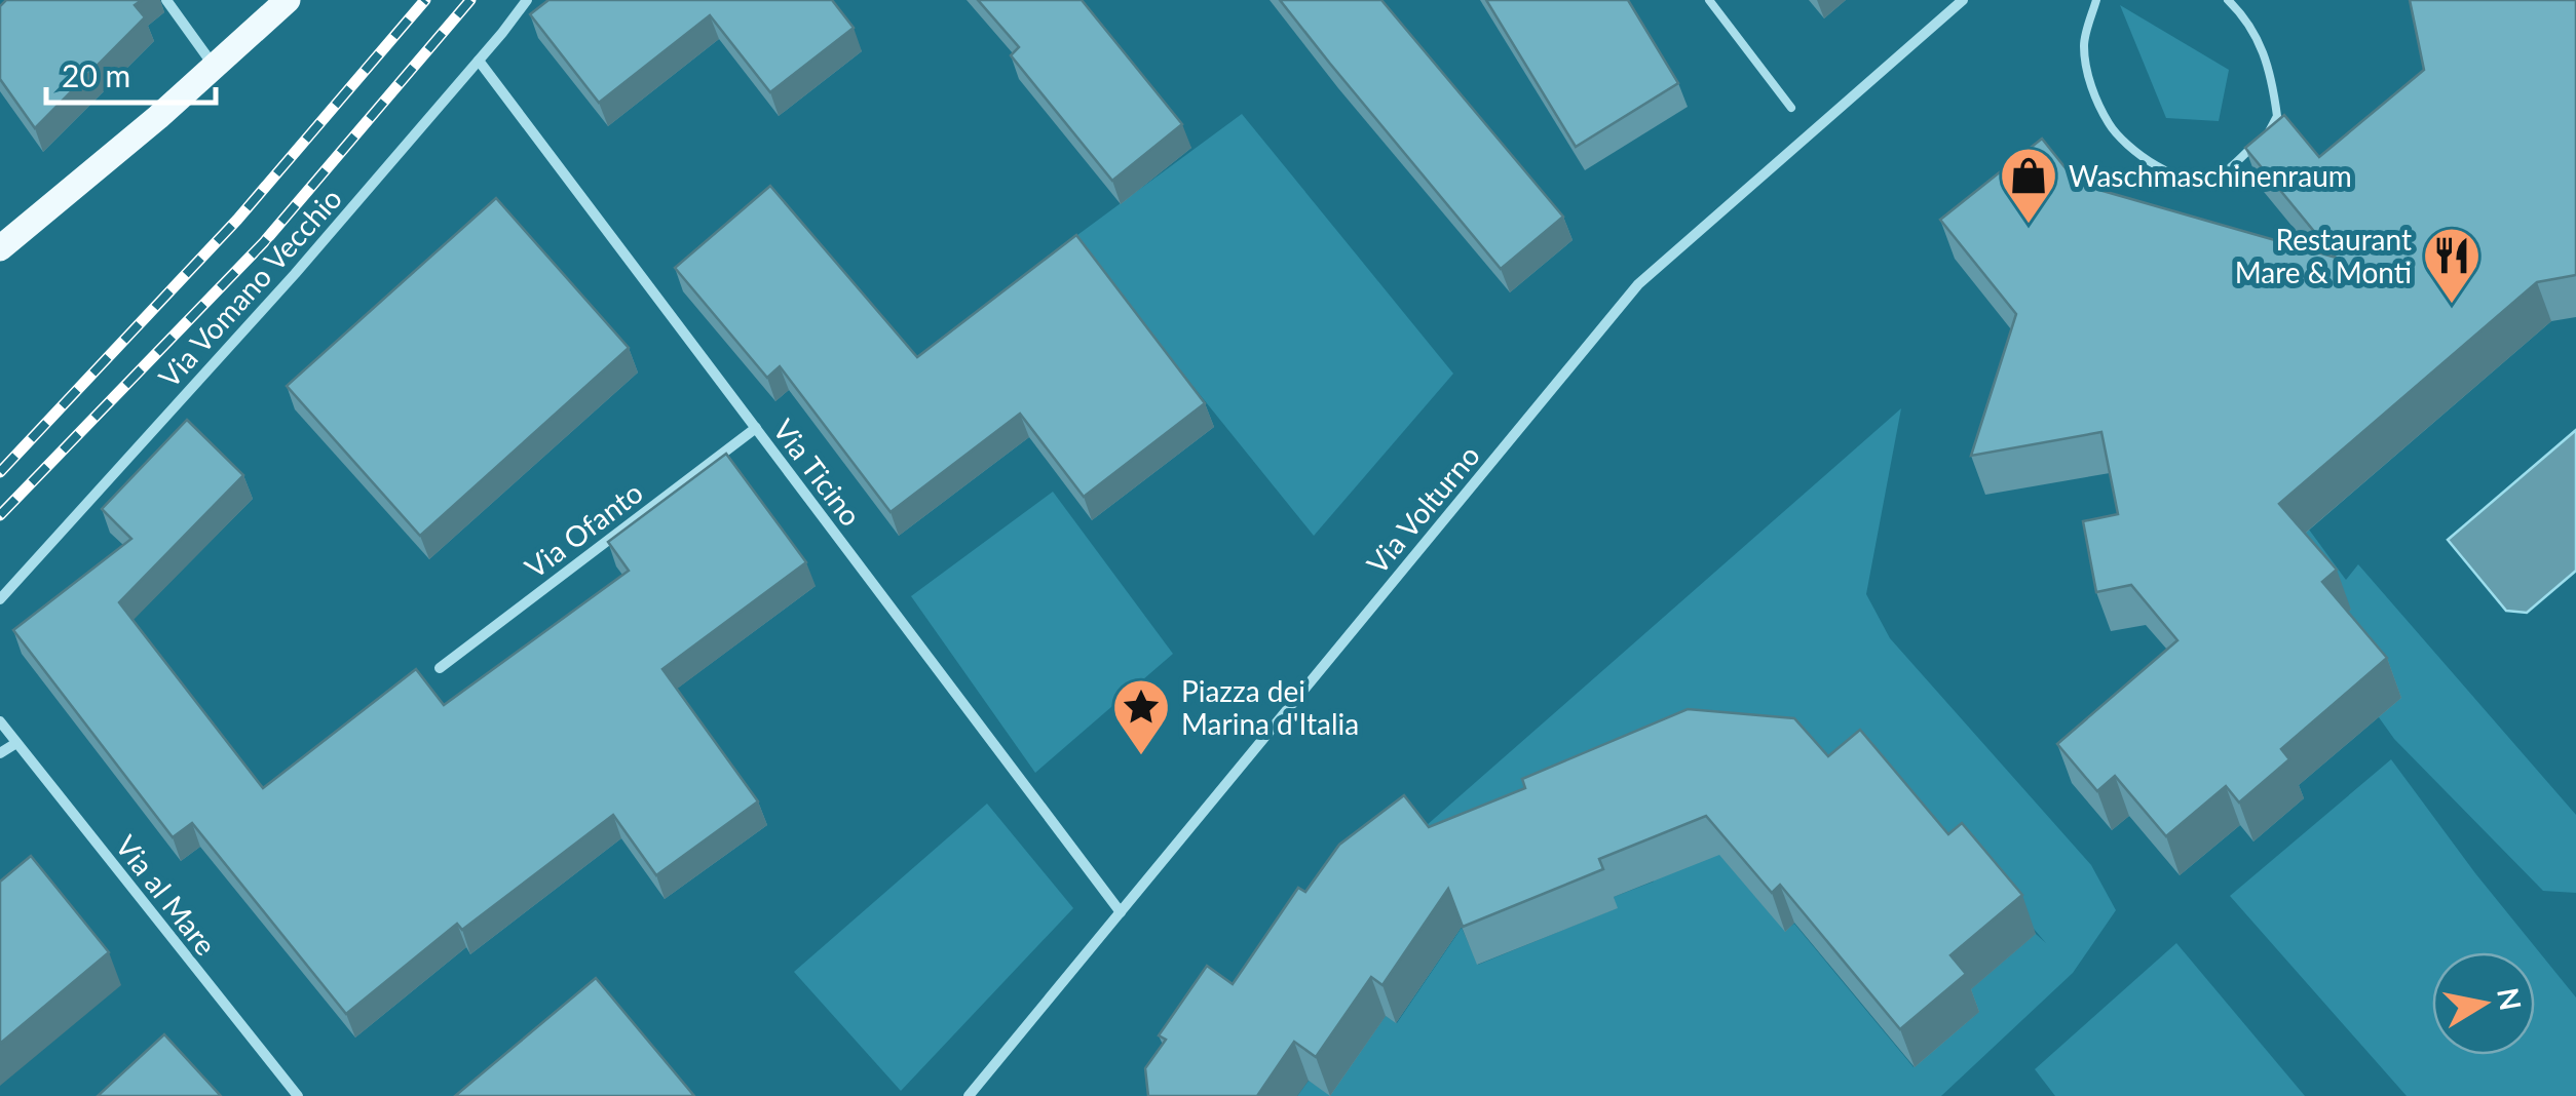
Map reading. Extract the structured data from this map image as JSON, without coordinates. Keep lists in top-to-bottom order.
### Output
{
  "streets": {
    "street": [
      "Via Vomano Vecchio",
      "Via Ticino",
      "Via Volturno",
      "Via Ofanto",
      "Via al Mare"
    ]
  },
  "crossings": [
    ["Via Vomano Vecchio", "Via Ticino"],
    ["Via Ticino", "Via Volturno"],
    ["Via Ticino", "Via Ofanto"]
  ],
  "places": {
    "shop": ["Waschmaschinenraum"],
    "restaurant": ["Restaurant Mare & Monti"],
    "place": ["Piazza dei Marina d'Italia"]
  },
  "scale_bar": "20 m",
  "north": "right"
}
